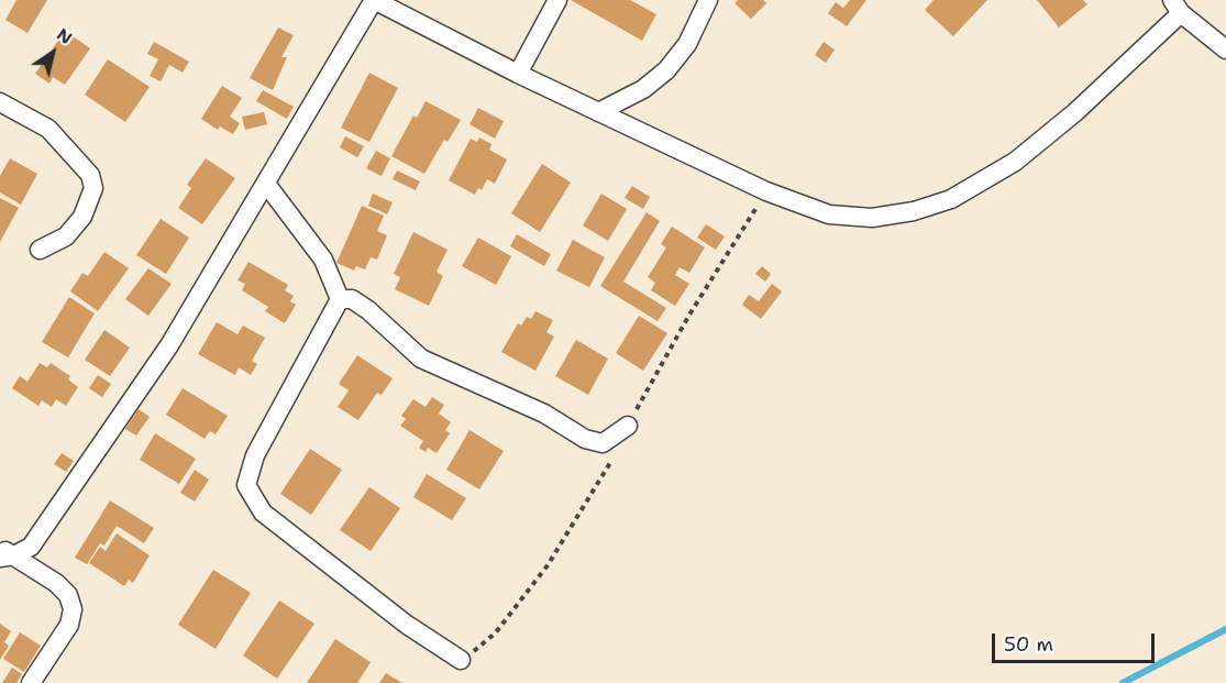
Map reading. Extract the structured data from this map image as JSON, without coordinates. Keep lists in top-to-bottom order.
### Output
{
  "scale_bar": "50 m",
  "north": "top right"
}
